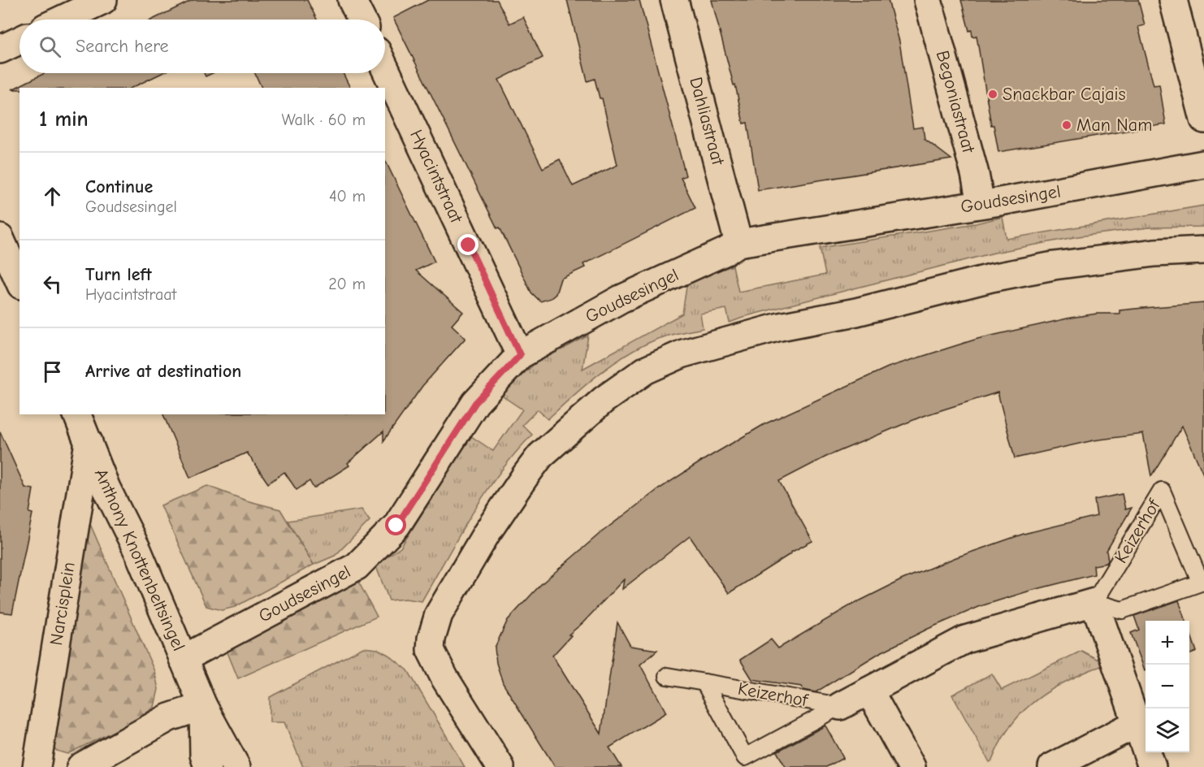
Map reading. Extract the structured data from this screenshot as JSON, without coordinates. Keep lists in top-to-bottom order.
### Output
{
  "streets": {
    "street": [
      "Begoniastraat",
      "Dahliastraat",
      "Hyacintstraat",
      "Goudsesingel",
      "Keizerhof",
      "Anthony Knottenbeltsingel",
      "Narcisplein"
    ]
  },
  "crossings": [
    ["Begoniastraat", "Goudsesingel"],
    ["Dahliastraat", "Goudsesingel"],
    ["Hyacintstraat", "Goudsesingel"],
    ["Goudsesingel", "Anthony Knottenbeltsingel"],
    ["Anthony Knottenbeltsingel", "Narcisplein"]
  ],
  "places": ["Snackbar Cajais", "Man Nam"],
  "page": {
    "search": "Search here",
    "heading": ["1 min", "Walk · 60 m"],
    "list": [
      ["Continue", "Goudsesingel", "40 m"],
      ["Turn left", "Hyacintstraat", "20 m"],
      "Arrive at destination"
    ],
    "map_buttons": ["+", "−"]
  }
}
